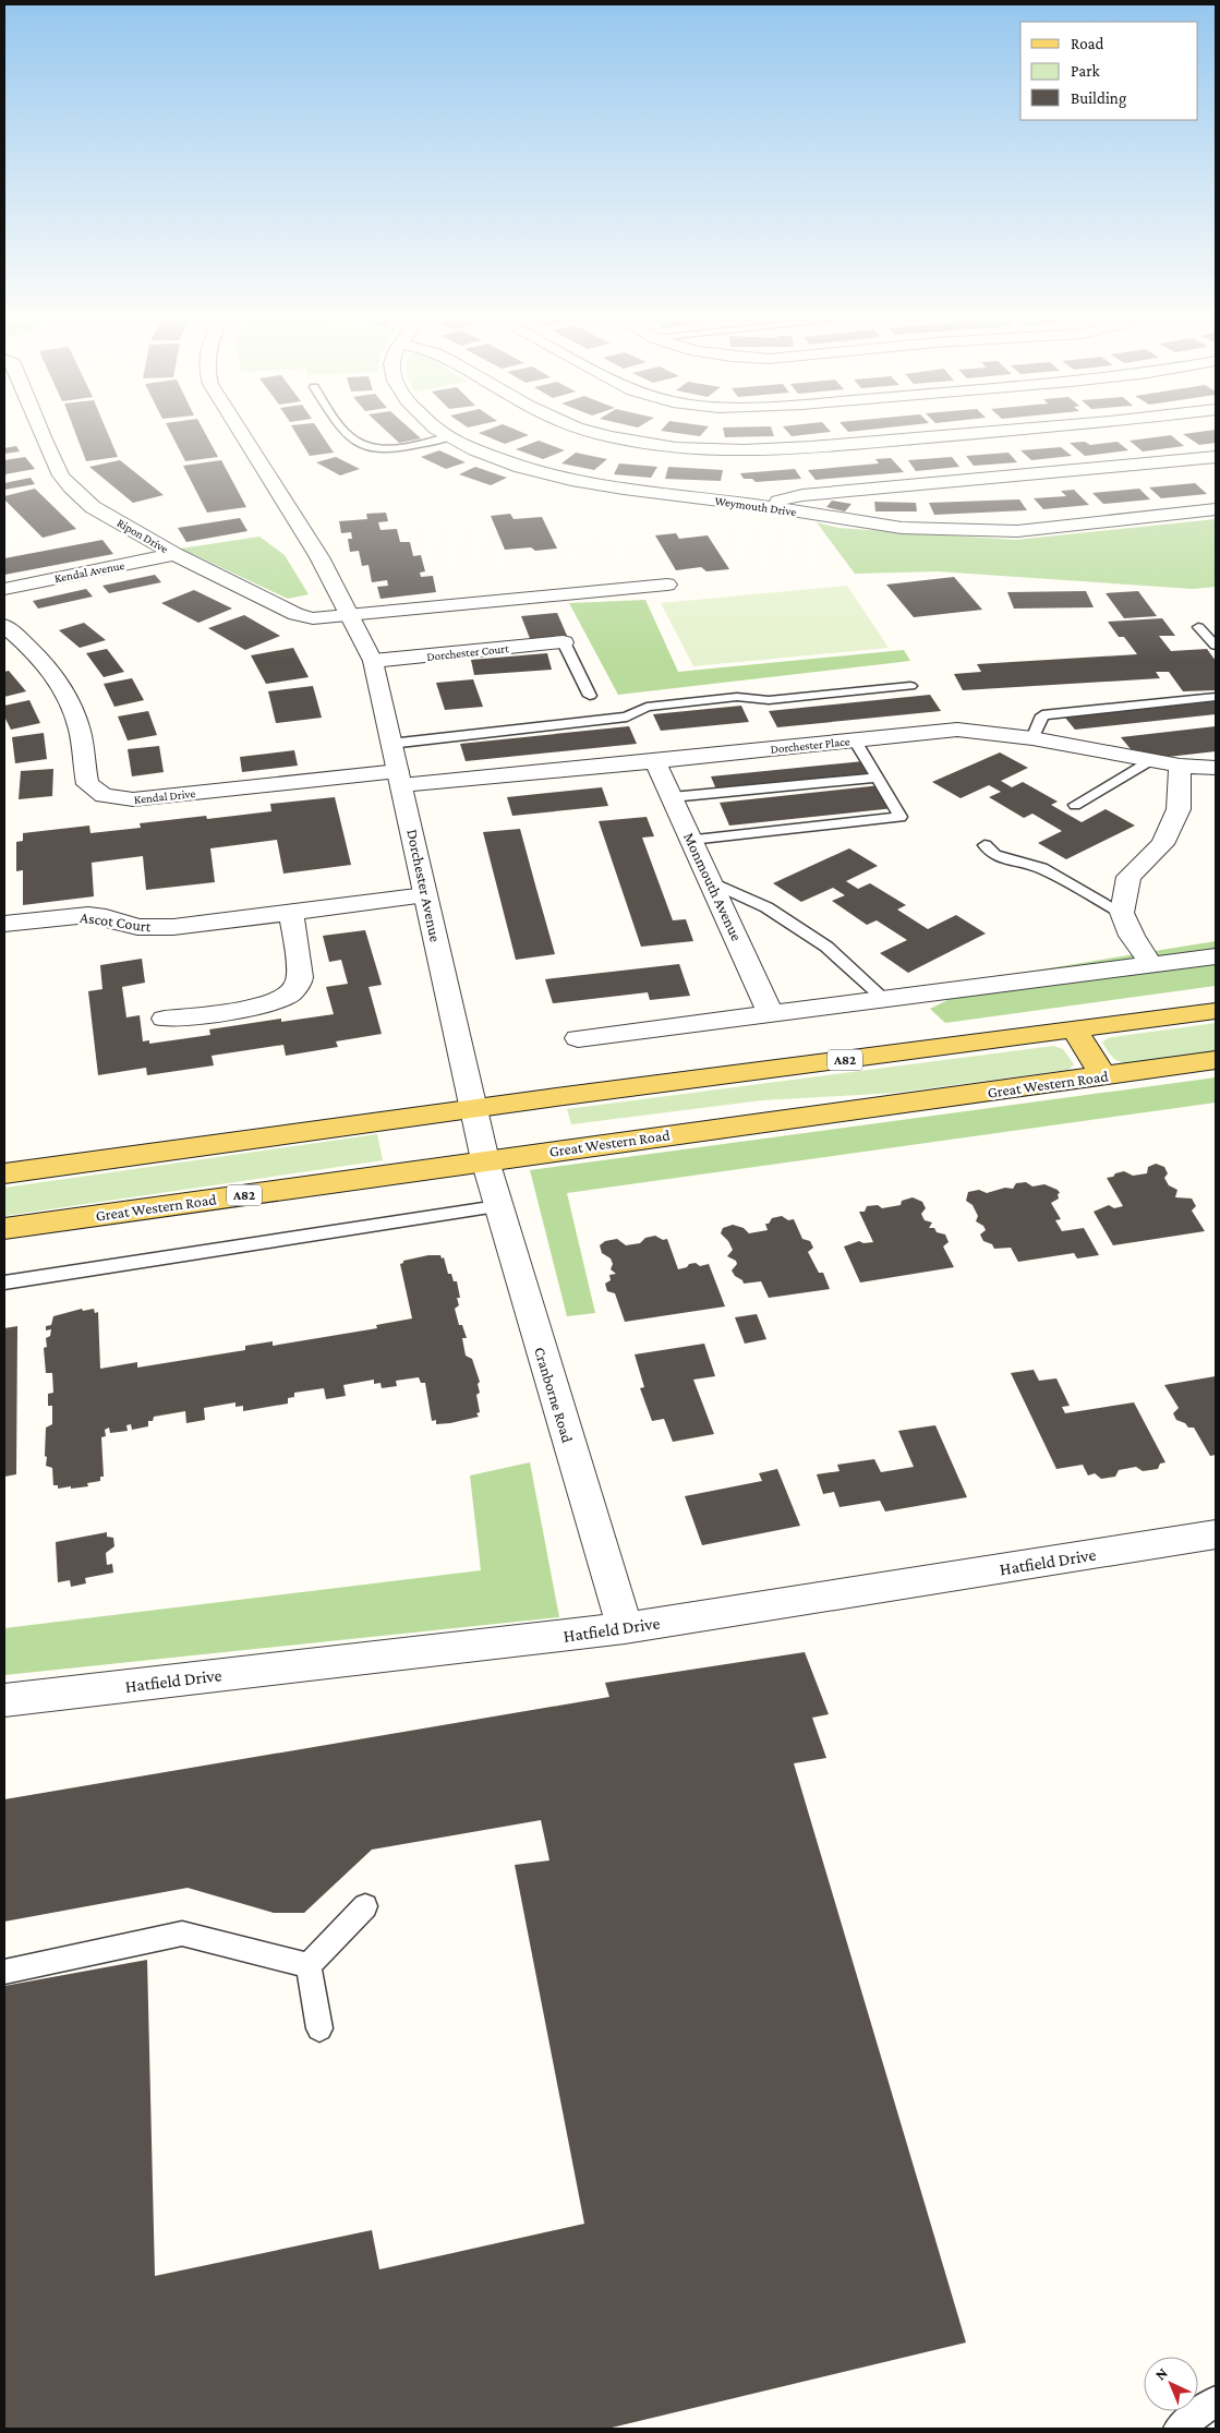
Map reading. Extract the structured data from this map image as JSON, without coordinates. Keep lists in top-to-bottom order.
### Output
{
  "streets": {
    "main road": ["A82", "Great Western Road"],
    "street": [
      "Weymouth Drive",
      "Ripon Drive",
      "Kendal Avenue",
      "Dorchester Court",
      "Dorchester Place",
      "Kendal Drive",
      "Dorchester Avenue",
      "Monmouth Avenue",
      "Ascot Court",
      "Cranborne Road",
      "Hatfield Drive"
    ]
  },
  "crossings": [
    ["Ripon Drive", "Kendal Avenue"],
    ["Ripon Drive", "Dorchester Avenue"],
    ["Dorchester Court", "Dorchester Avenue"],
    ["Dorchester Place", "Kendal Drive"],
    ["Dorchester Place", "Dorchester Avenue"],
    ["Dorchester Place", "Monmouth Avenue"],
    ["Kendal Drive", "Dorchester Avenue"],
    ["Dorchester Avenue", "Ascot Court"],
    ["Dorchester Avenue", "A82"],
    ["Dorchester Avenue", "Great Western Road"],
    ["Dorchester Avenue", "Cranborne Road"],
    ["Great Western Road", "Cranborne Road"],
    ["Cranborne Road", "Hatfield Drive"]
  ],
  "legend": ["Road", "Park", "Building"],
  "north": "top left"
}
